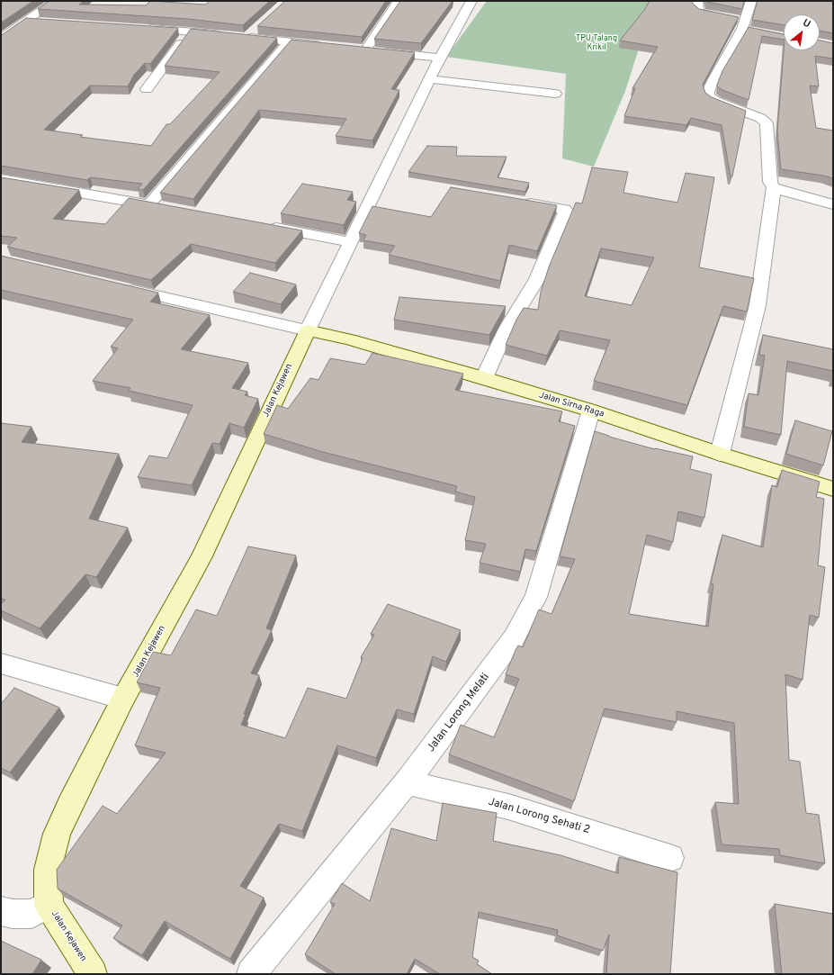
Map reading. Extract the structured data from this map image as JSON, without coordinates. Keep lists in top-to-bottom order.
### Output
{
  "streets": {
    "street": [
      "Jalan Kejawen",
      "Jalan Sirna Raga",
      "Jalan Lorong Melati",
      "Jalan Lorong Sehati 2"
    ]
  },
  "crossings": [
    ["Jalan Kejawen", "Jalan Sirna Raga"],
    ["Jalan Sirna Raga", "Jalan Lorong Melati"],
    ["Jalan Lorong Melati", "Jalan Lorong Sehati 2"]
  ],
  "parks": ["TPU Talang Krikil"],
  "north": "top right"
}
